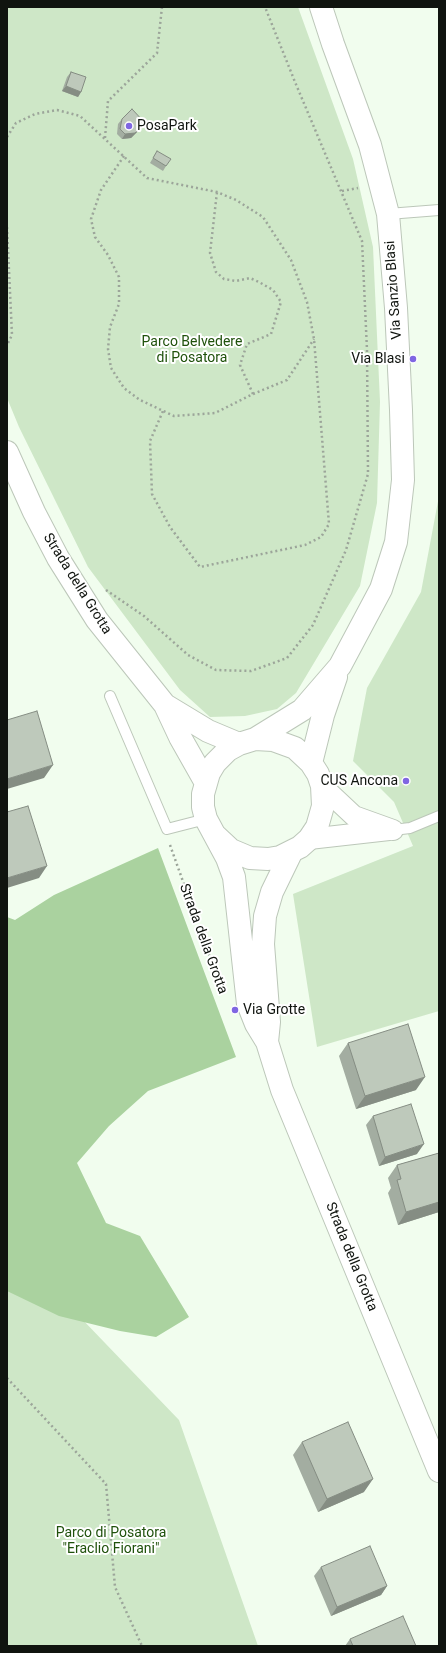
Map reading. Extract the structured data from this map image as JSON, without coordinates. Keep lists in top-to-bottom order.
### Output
{
  "streets": {
    "street": ["Via Sanzio Blasi", "Strada della Grotta"]
  },
  "crossings": [
    ["Via Sanzio Blasi", "Strada della Grotta"]
  ],
  "parks": ["Parco Belvedere di Posatora", "Parco di Posatora \"Eraclio Fiorani\""],
  "places": [
    "PosaPark",
    "Via Blasi",
    "CUS Ancona",
    "Via Grotte"
  ]
}
